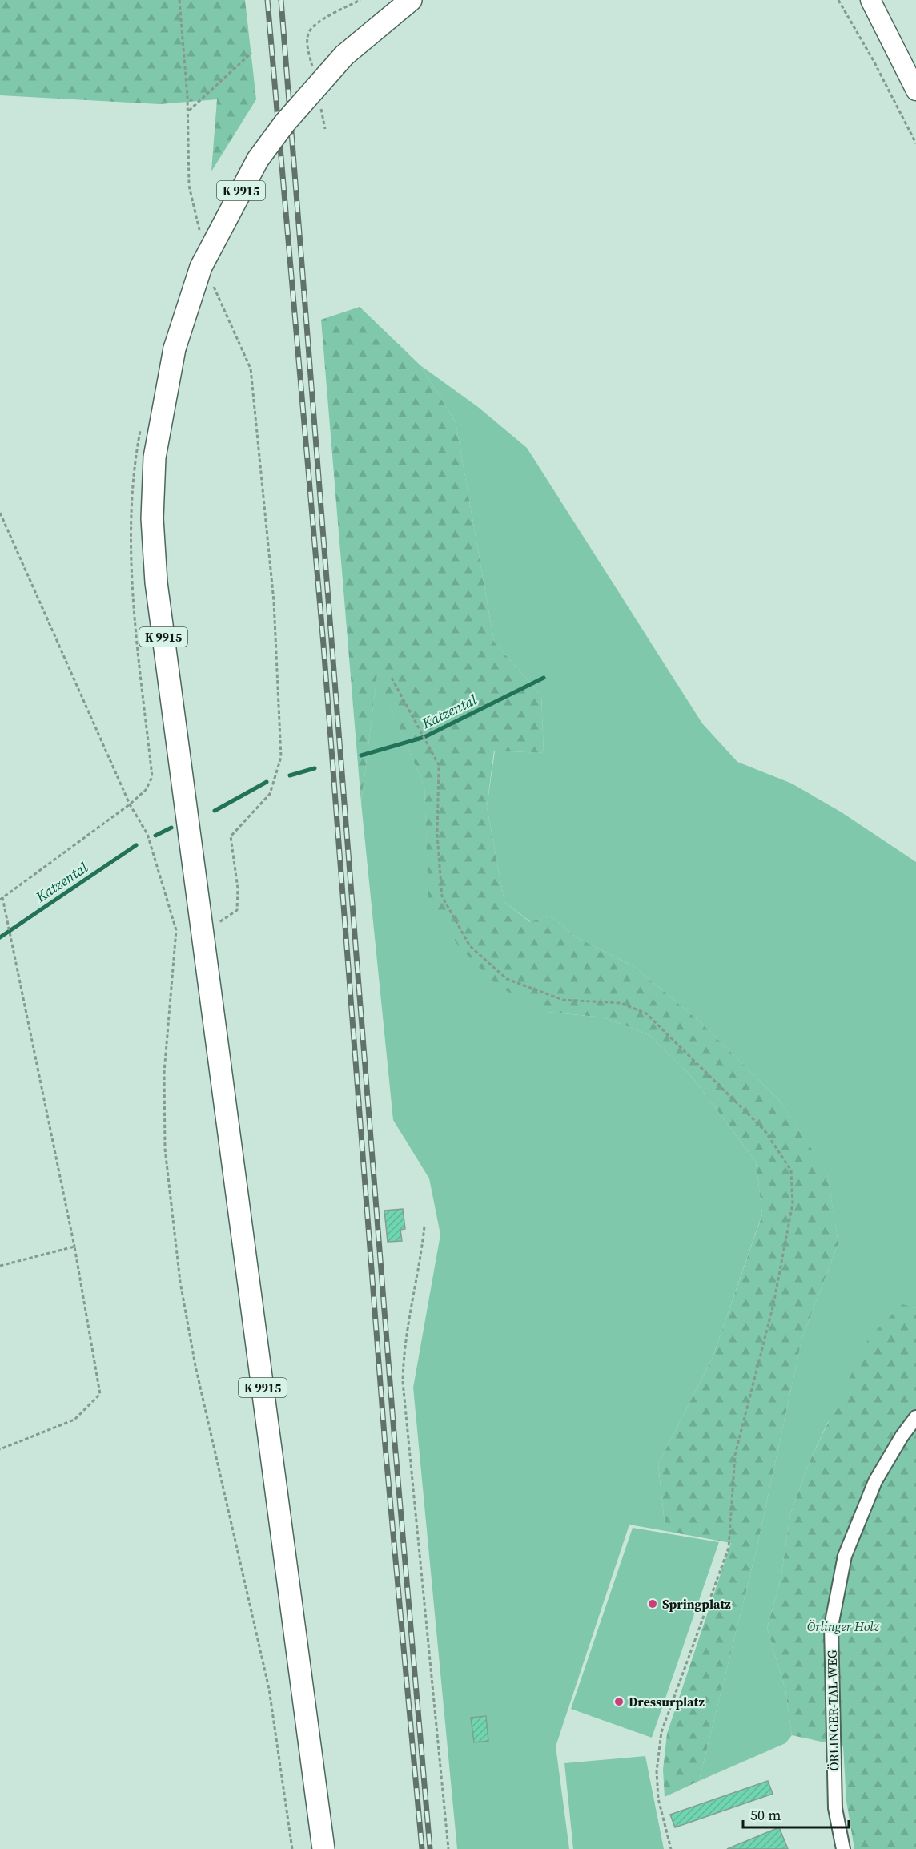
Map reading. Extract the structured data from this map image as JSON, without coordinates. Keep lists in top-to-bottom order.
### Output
{
  "streets": {
    "main road": ["K 9915"],
    "street": ["ÖRLINGER-TAL-WEG"]
  },
  "water": ["Katzental"],
  "parks": ["Örlinger Holz"],
  "places": ["Springplatz", "Dressurplatz"],
  "scale_bar": "50 m"
}
